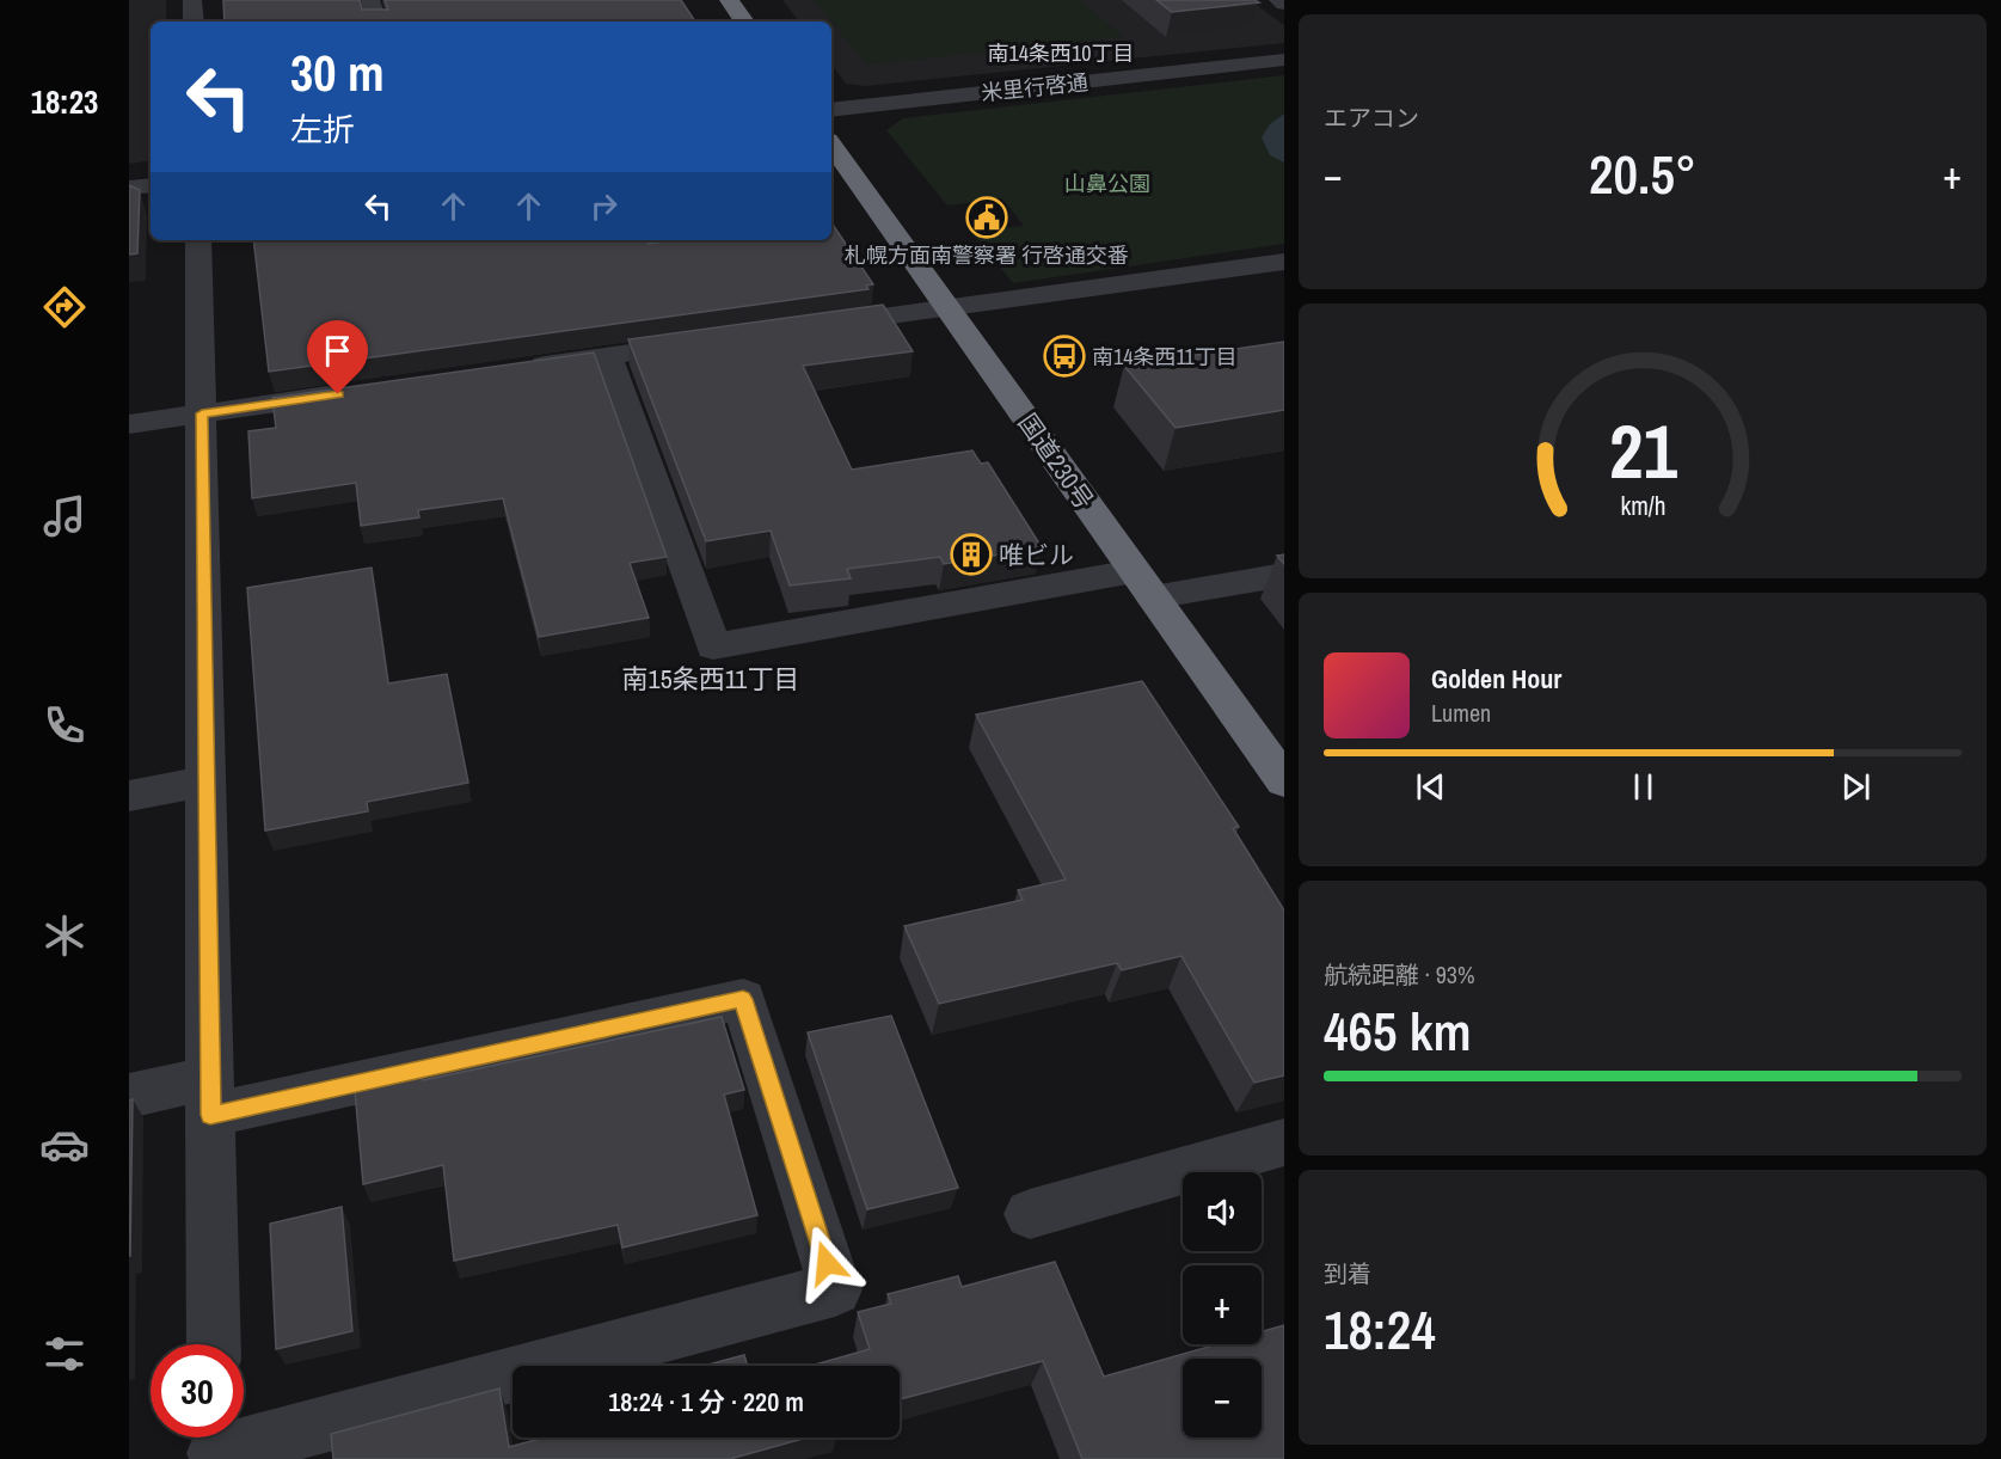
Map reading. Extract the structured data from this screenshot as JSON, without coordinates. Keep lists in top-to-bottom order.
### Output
{
  "streets": {
    "highway": ["国道230号"],
    "street": ["米里行啓通"]
  },
  "districts": ["南14条西10丁目", "南15条西11丁目"],
  "parks": ["山鼻公園"],
  "places": {
    "public building": ["札幌方面南警察署 行啓通交番"],
    "bus stop": ["南14条西11丁目"],
    "building": ["唯ビル"]
  },
  "page": {
    "tabs": "18:23",
    "tile": [
      "エアコン",
      ["航続距離 · 93%", "465 km"],
      ["到着", "18:24"]
    ],
    "turn": ["30 m", "左折"],
    "heat": ["−", "20.5°", "+"],
    "song": ["Golden Hour", "Lumen"],
    "map_buttons": ["+", "−"],
    "limit": "30",
    "trip": "18:24 · 1 分 · 220 m",
    "gauge": ["21", "km/h"]
  }
}
